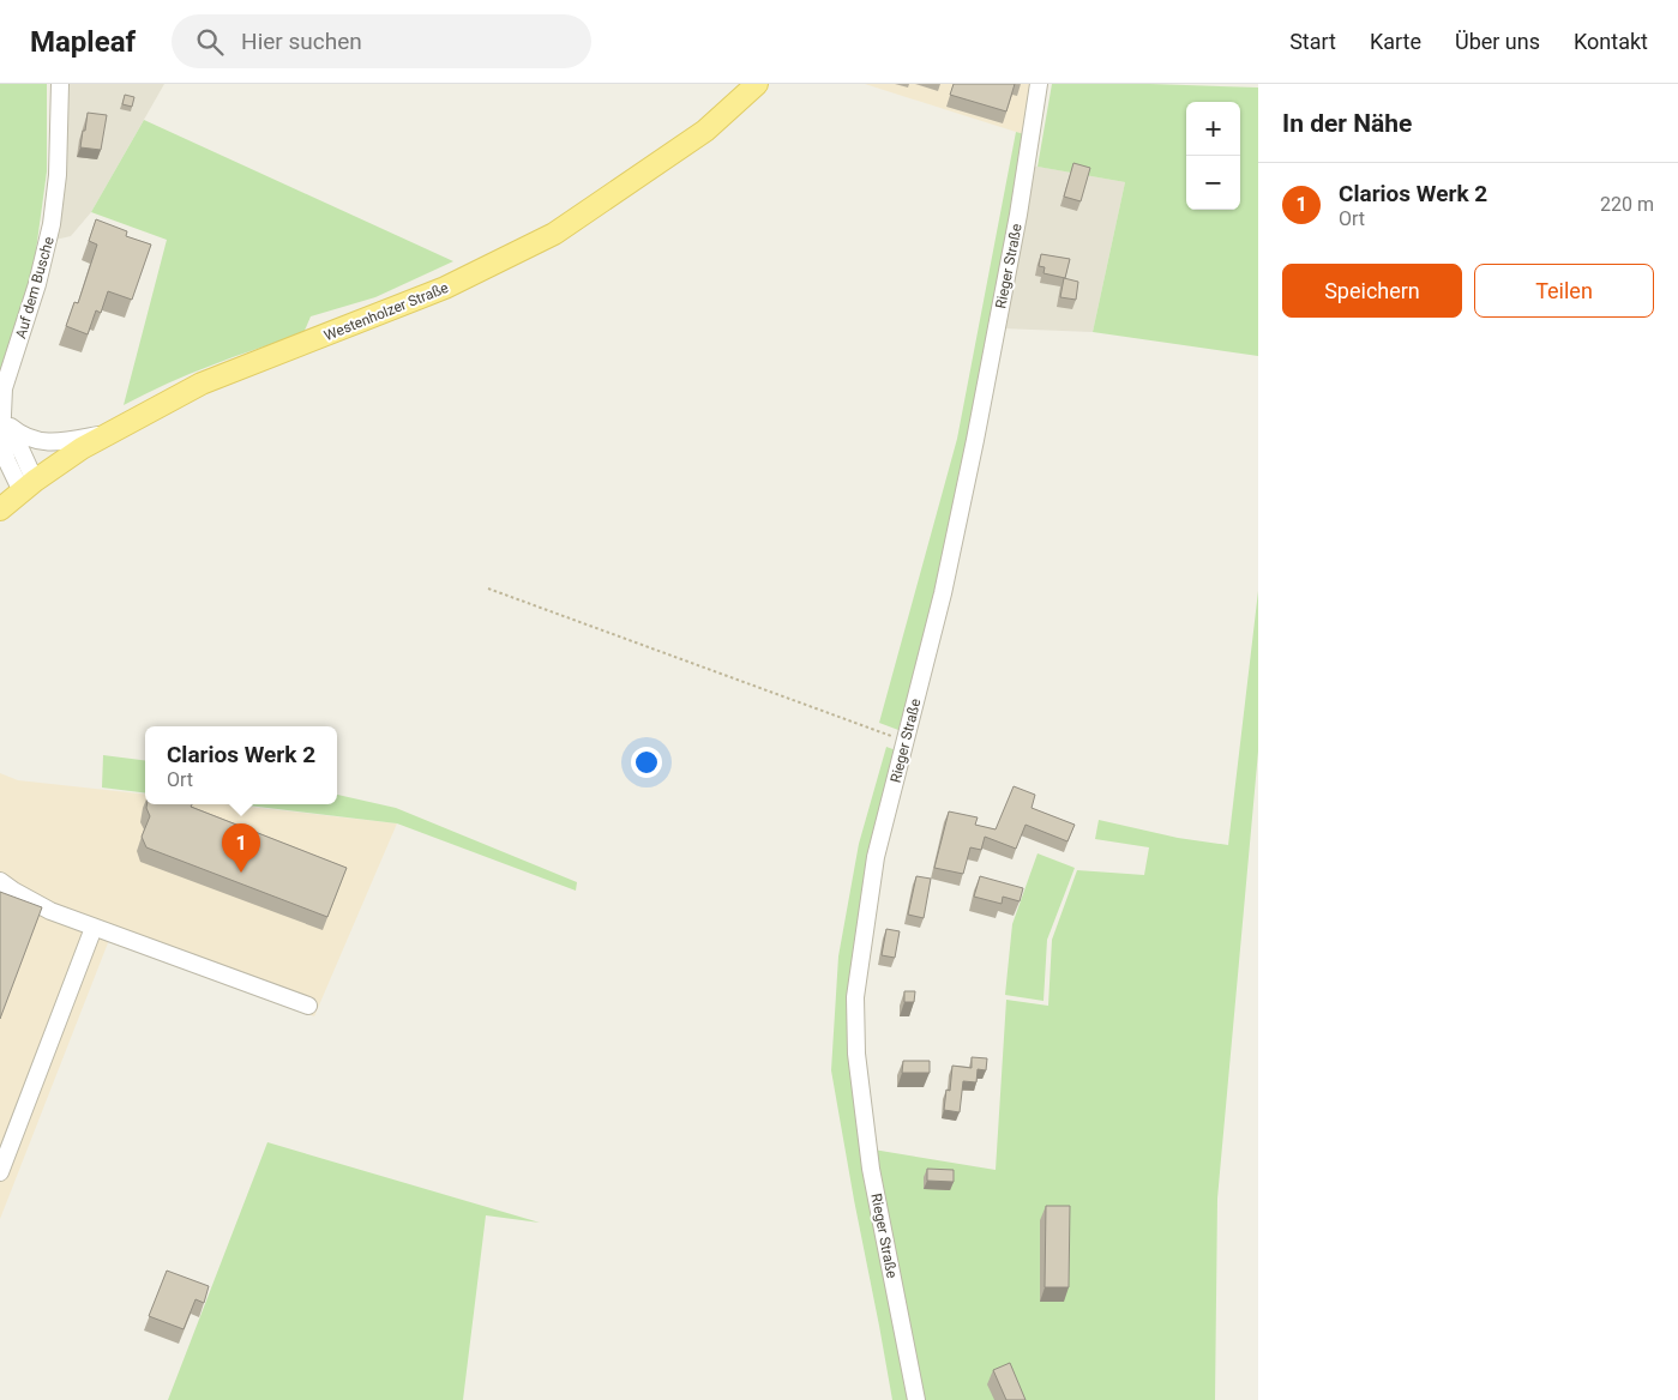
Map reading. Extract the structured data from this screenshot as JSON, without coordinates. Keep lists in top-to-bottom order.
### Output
{
  "streets": {
    "main road": ["Westenholzer Straße"],
    "street": ["Rieger Straße", "Auf dem Busche"]
  },
  "crossings": [
    ["Auf dem Busche", "Westenholzer Straße"]
  ],
  "page": {
    "header": "Mapleaf",
    "search": "Hier suchen",
    "nav": [
      "Start",
      "Karte",
      "Über uns",
      "Kontakt"
    ],
    "heading": "In der Nähe",
    "map_buttons": ["+", "−"],
    "list": [
      {
        "mark": "1",
        "name": "Clarios Werk 2",
        "note": "Ort",
        "value": "220 m"
      }
    ],
    "buttons": ["Speichern", "Teilen"],
    "popup": ["Clarios Werk 2", "Ort"],
    "pins": "1"
  }
}
